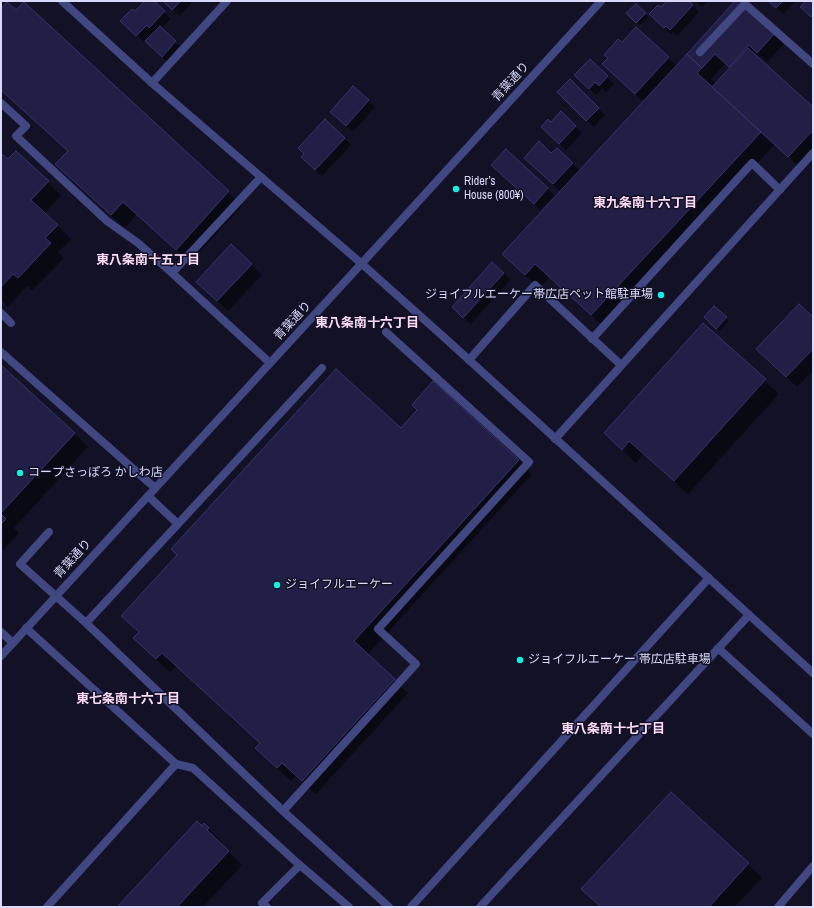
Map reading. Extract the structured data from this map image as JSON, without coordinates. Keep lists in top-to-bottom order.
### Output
{
  "streets": {
    "street": ["青葉通り"]
  },
  "districts": [
    "東九条南十六丁目",
    "東八条南十五丁目",
    "東八条南十六丁目",
    "東七条南十六丁目",
    "東八条南十七丁目"
  ],
  "places": [
    "Rider’s House (800¥)",
    "ジョイフルエーケー帯広店ペット館駐車場",
    "コープさっぽろ かしわ店",
    "ジョイフルエーケー",
    "ジョイフルエーケー 帯広店駐車場"
  ]
}
